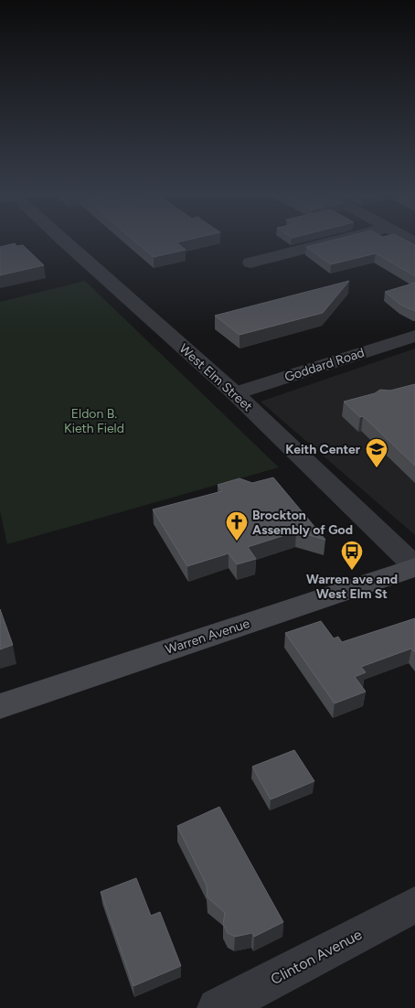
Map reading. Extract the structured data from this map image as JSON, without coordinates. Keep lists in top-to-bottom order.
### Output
{
  "streets": {
    "main road": ["Warren Avenue"],
    "street": ["Goddard Road", "West Elm Street", "Clinton Avenue"]
  },
  "crossings": [
    ["Goddard Road", "West Elm Street"],
    ["West Elm Street", "Warren Avenue"]
  ],
  "parks": ["Eldon B. Kieth Field"],
  "places": {
    "school or university": ["Keith Center"],
    "church": ["Brockton Assembly of God"],
    "bus stop": ["Warren ave and West Elm St"]
  }
}
